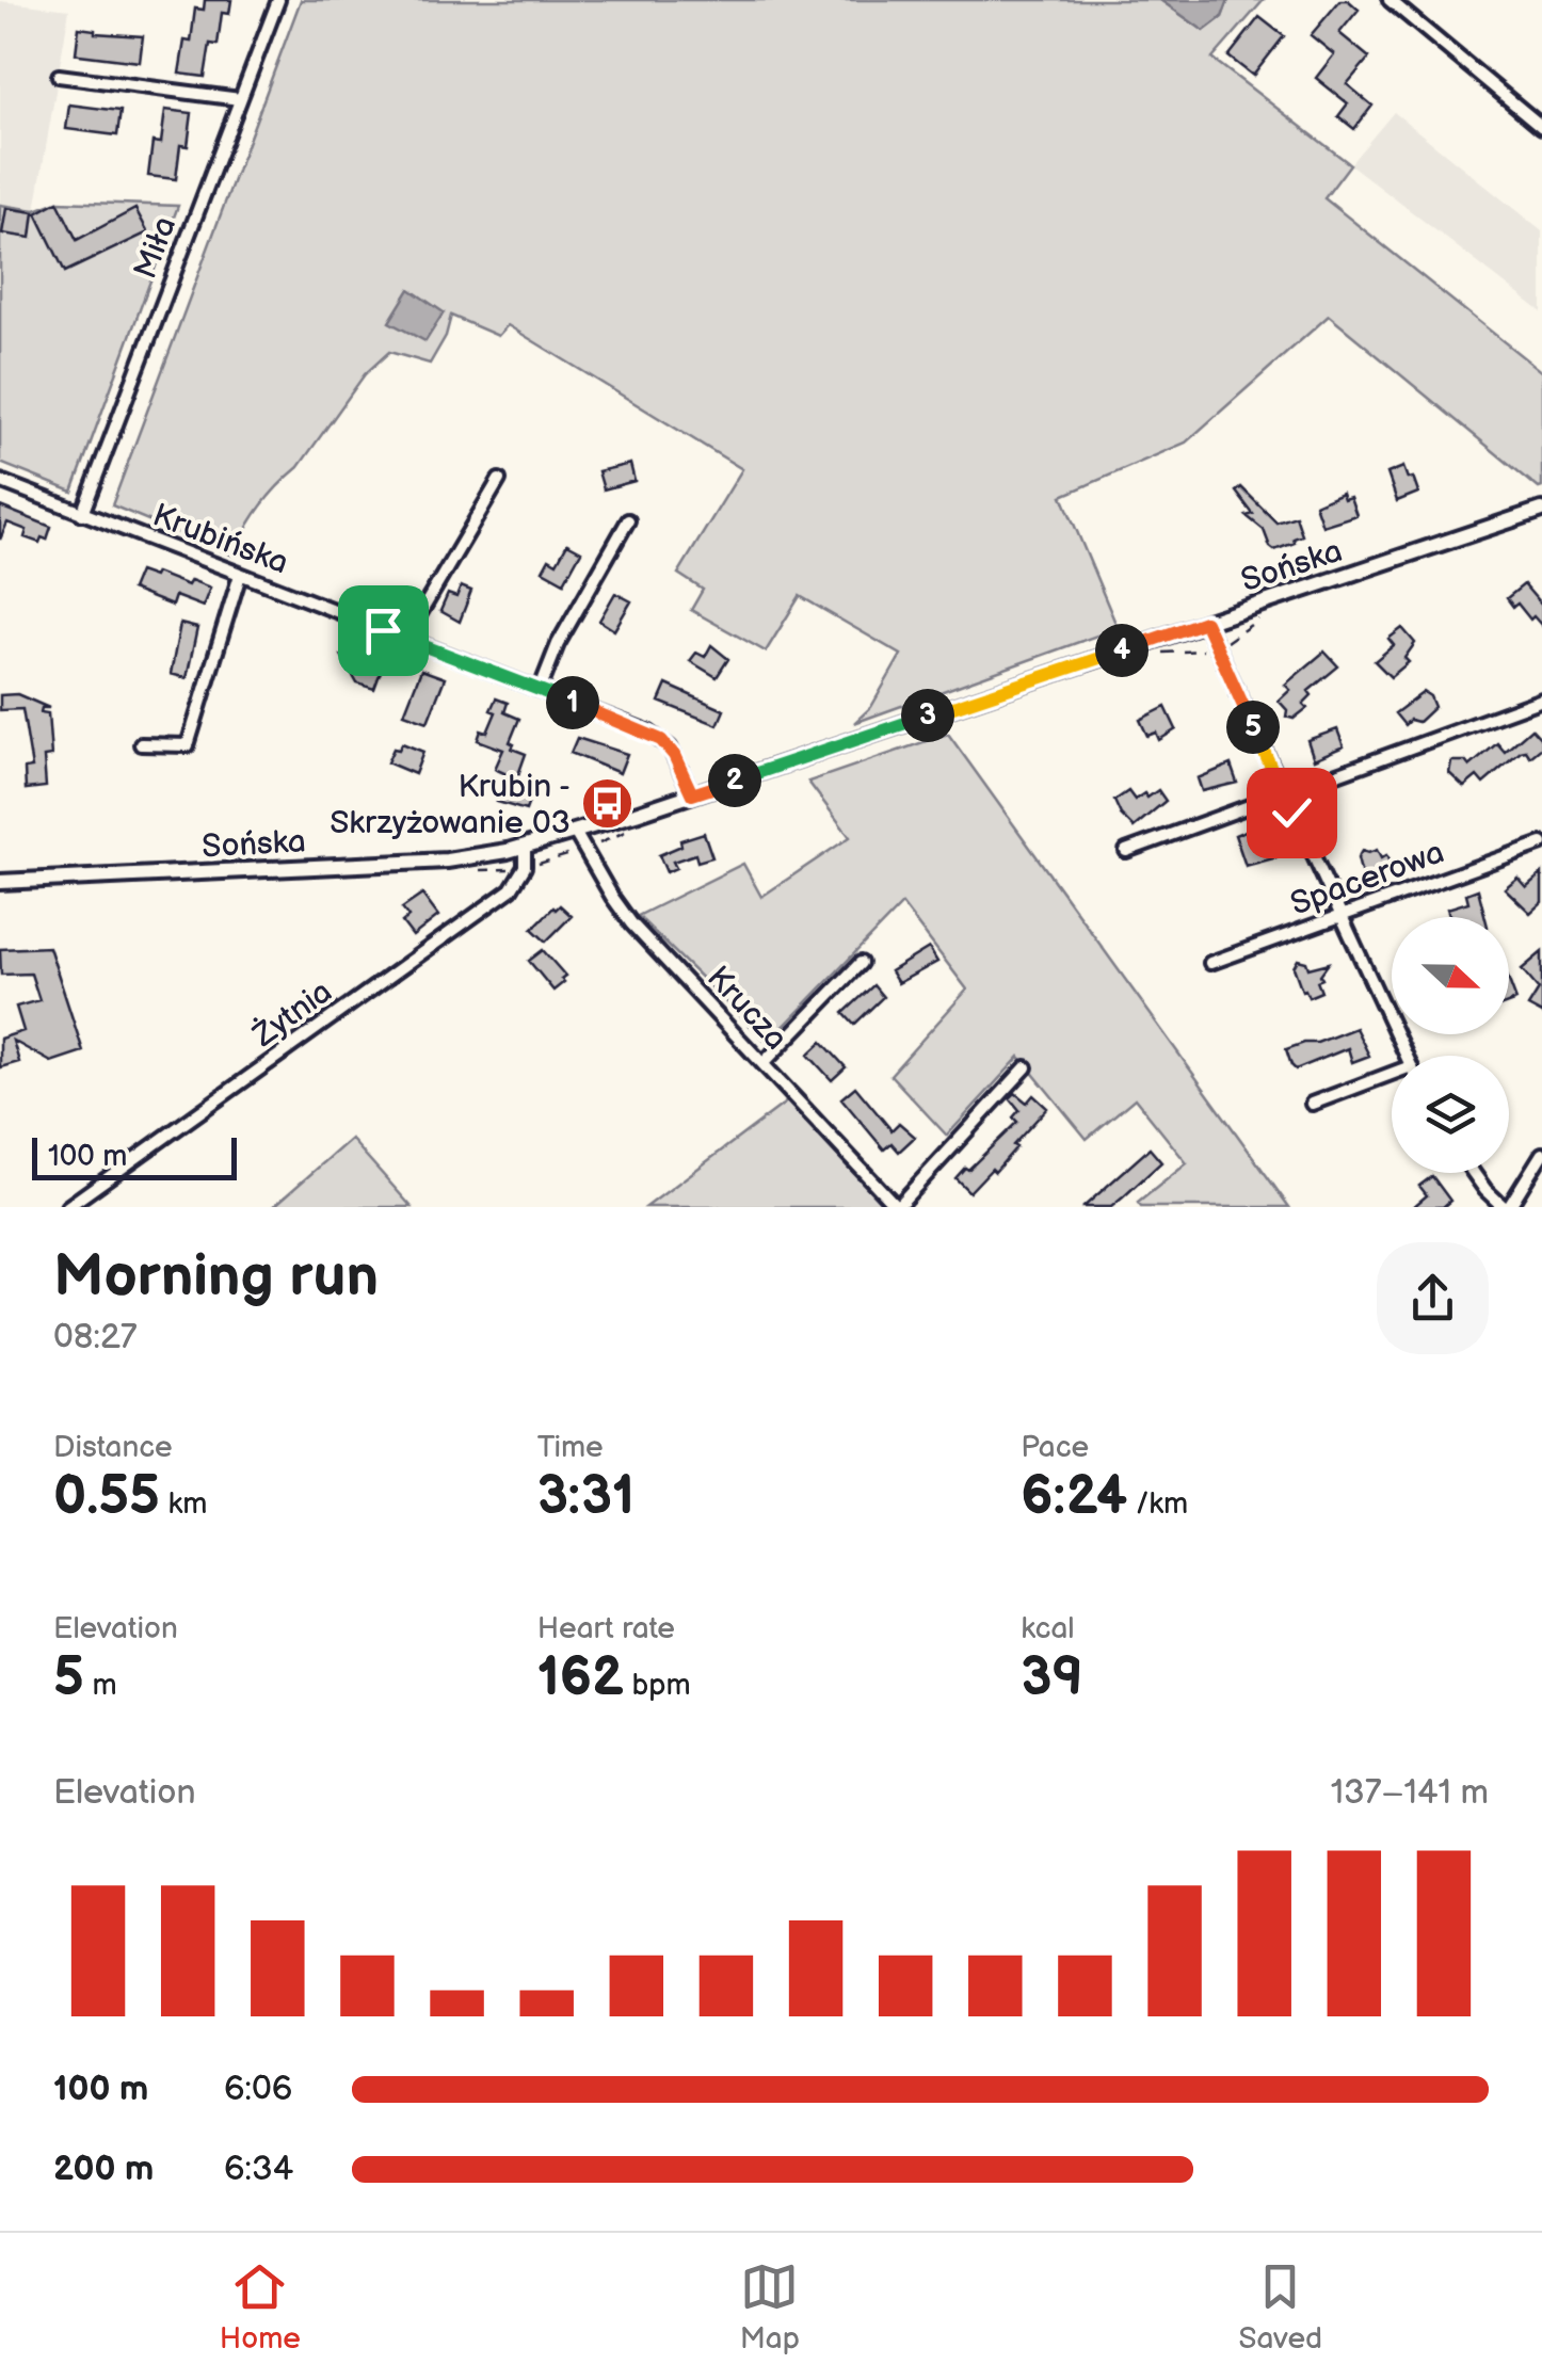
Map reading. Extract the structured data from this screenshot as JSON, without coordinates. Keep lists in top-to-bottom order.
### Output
{
  "streets": {
    "street": [
      "Miła",
      "Krubińska",
      "Sońska",
      "Spacerowa",
      "Krucza",
      "Żytnia"
    ]
  },
  "crossings": [
    ["Miła", "Krubińska"],
    ["Krubińska", "Sońska"],
    ["Sońska", "Krucza"],
    ["Sońska", "Żytnia"]
  ],
  "places": {
    "bus stop": ["Krubin - Skrzyżowanie 03"]
  },
  "scale_bar": "100 m",
  "north": "right",
  "page": {
    "pins": [
      "4",
      "1",
      "3",
      "5",
      "2"
    ],
    "scale": "100 m",
    "heading": ["Morning run", "08:27"],
    "stats": [
      ["Distance", "0.55 km"],
      ["Time", "3:31"],
      ["Pace", "6:24 /km"],
      ["Elevation", "5 m"],
      ["Heart rate", "162 bpm"],
      ["kcal", "39"]
    ],
    "chart": ["Elevation", "137–141 m"],
    "list": [
      {
        "name": "100 m",
        "note": "6:06"
      },
      {
        "name": "200 m",
        "note": "6:34"
      }
    ],
    "tabs": ["Home", "Map", "Saved"]
  }
}
